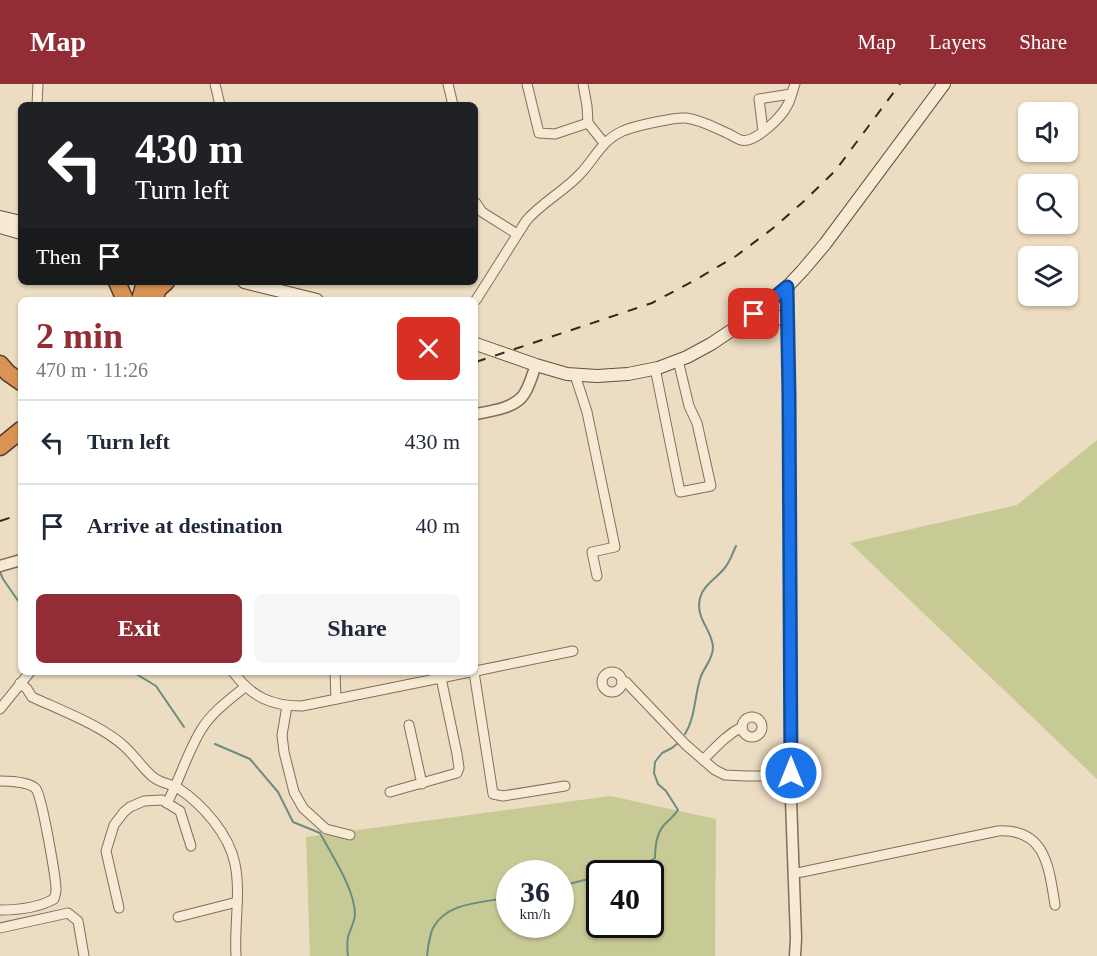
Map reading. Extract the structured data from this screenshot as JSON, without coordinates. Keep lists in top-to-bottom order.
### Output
{
  "page": {
    "header": "Map",
    "nav": ["Map", "Layers", "Share"],
    "turn": ["430 m", "Turn left"],
    "then": "Then",
    "heading": ["2 min", "470 m · 11:26"],
    "list": [
      {
        "name": "Turn left",
        "value": "430 m"
      },
      {
        "name": "Arrive at destination",
        "value": "40 m"
      }
    ],
    "buttons": ["Exit", "Share"],
    "speed": "36 km/h",
    "limit": "40"
  }
}
